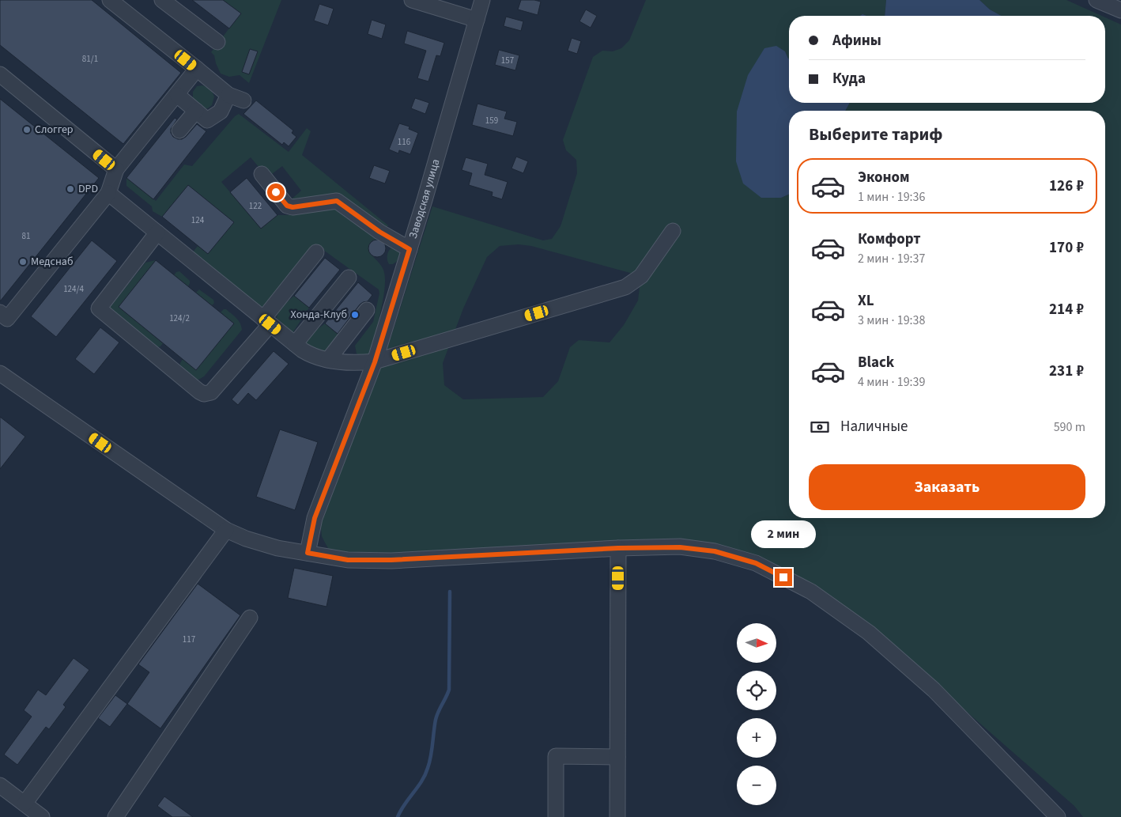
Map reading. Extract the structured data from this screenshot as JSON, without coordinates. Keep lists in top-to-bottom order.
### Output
{
  "streets": {
    "street": ["Заводская улица"]
  },
  "places": [
    "Слоггер",
    "DPD",
    "Медснаб",
    "Хонда-Клуб"
  ],
  "house_numbers": [
    "81/1",
    "157",
    "159",
    "116",
    "122",
    "124",
    "81",
    "124/4",
    "124/2",
    "117"
  ],
  "north": "right",
  "page": {
    "banner": ["Афины", "Куда"],
    "heading": "Выберите тариф",
    "list": [
      {
        "name": "Эконом",
        "note": "1 мин · 19:36",
        "value": "126 ₽"
      },
      {
        "name": "Комфорт",
        "note": "2 мин · 19:37",
        "value": "170 ₽"
      },
      {
        "name": "XL",
        "note": "3 мин · 19:38",
        "value": "214 ₽"
      },
      {
        "name": "Black",
        "note": "4 мин · 19:39",
        "value": "231 ₽"
      }
    ],
    "pay": ["Наличные", "590 m"],
    "buttons": "Заказать",
    "bubble": "2 мин",
    "map_buttons": ["+", "−"]
  }
}
